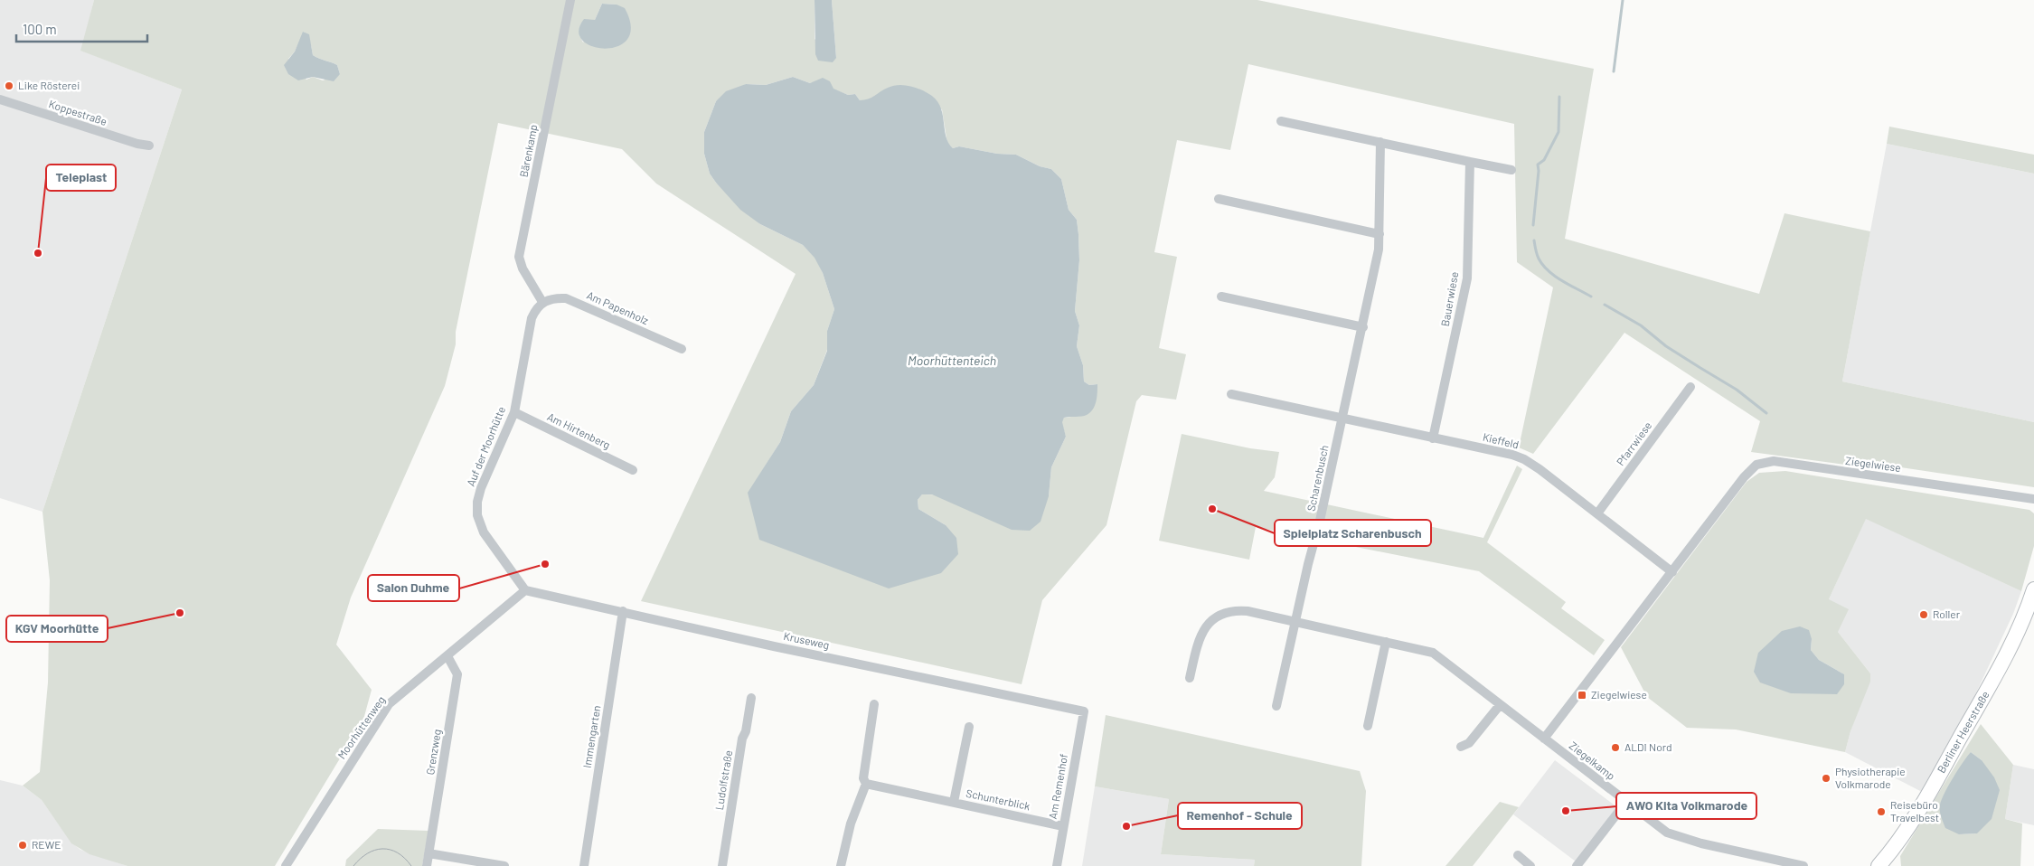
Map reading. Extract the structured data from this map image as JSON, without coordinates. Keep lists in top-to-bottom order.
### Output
{
  "streets": {
    "main road": ["Berliner Heerstraße"],
    "street": [
      "Koppestraße",
      "Bärenkamp",
      "Bauerwiese",
      "Am Papenholz",
      "Am Hirtenberg",
      "Kieffeld",
      "Pfarrwiese",
      "Auf der Moorhütte",
      "Ziegelwiese",
      "Scharenbusch",
      "Kruseweg",
      "Moorhüttenweg",
      "Immengarten",
      "Grenzweg",
      "Ziegelkamp",
      "Ludolfstraße",
      "Am Remenhof",
      "Schunterblick"
    ]
  },
  "crossings": [
    ["Bärenkamp", "Am Papenholz"],
    ["Bärenkamp", "Auf der Moorhütte"],
    ["Bauerwiese", "Kieffeld"],
    ["Am Papenholz", "Auf der Moorhütte"],
    ["Am Hirtenberg", "Auf der Moorhütte"],
    ["Kieffeld", "Pfarrwiese"],
    ["Kieffeld", "Ziegelwiese"],
    ["Kieffeld", "Scharenbusch"],
    ["Auf der Moorhütte", "Kruseweg"],
    ["Auf der Moorhütte", "Moorhüttenweg"],
    ["Ziegelwiese", "Ziegelkamp"],
    ["Scharenbusch", "Ziegelkamp"],
    ["Kruseweg", "Moorhüttenweg"],
    ["Kruseweg", "Immengarten"],
    ["Kruseweg", "Am Remenhof"],
    ["Moorhüttenweg", "Grenzweg"],
    ["Am Remenhof", "Schunterblick"]
  ],
  "water": ["Moorhüttenteich"],
  "places": {
    "other": [
      "Like Rösterei",
      "Teleplast",
      "Spielplatz Scharenbusch",
      "Salon Duhme",
      "KGV Moorhütte",
      "Roller",
      "ALDI Nord",
      "Physiotherapie Volkmarode",
      "AWO Kita Volkmarode",
      "Reisebüro Travelbest",
      "Remenhof - Schule",
      "REWE"
    ],
    "transit": ["Ziegelwiese"]
  },
  "scale_bar": "100 m"
}
